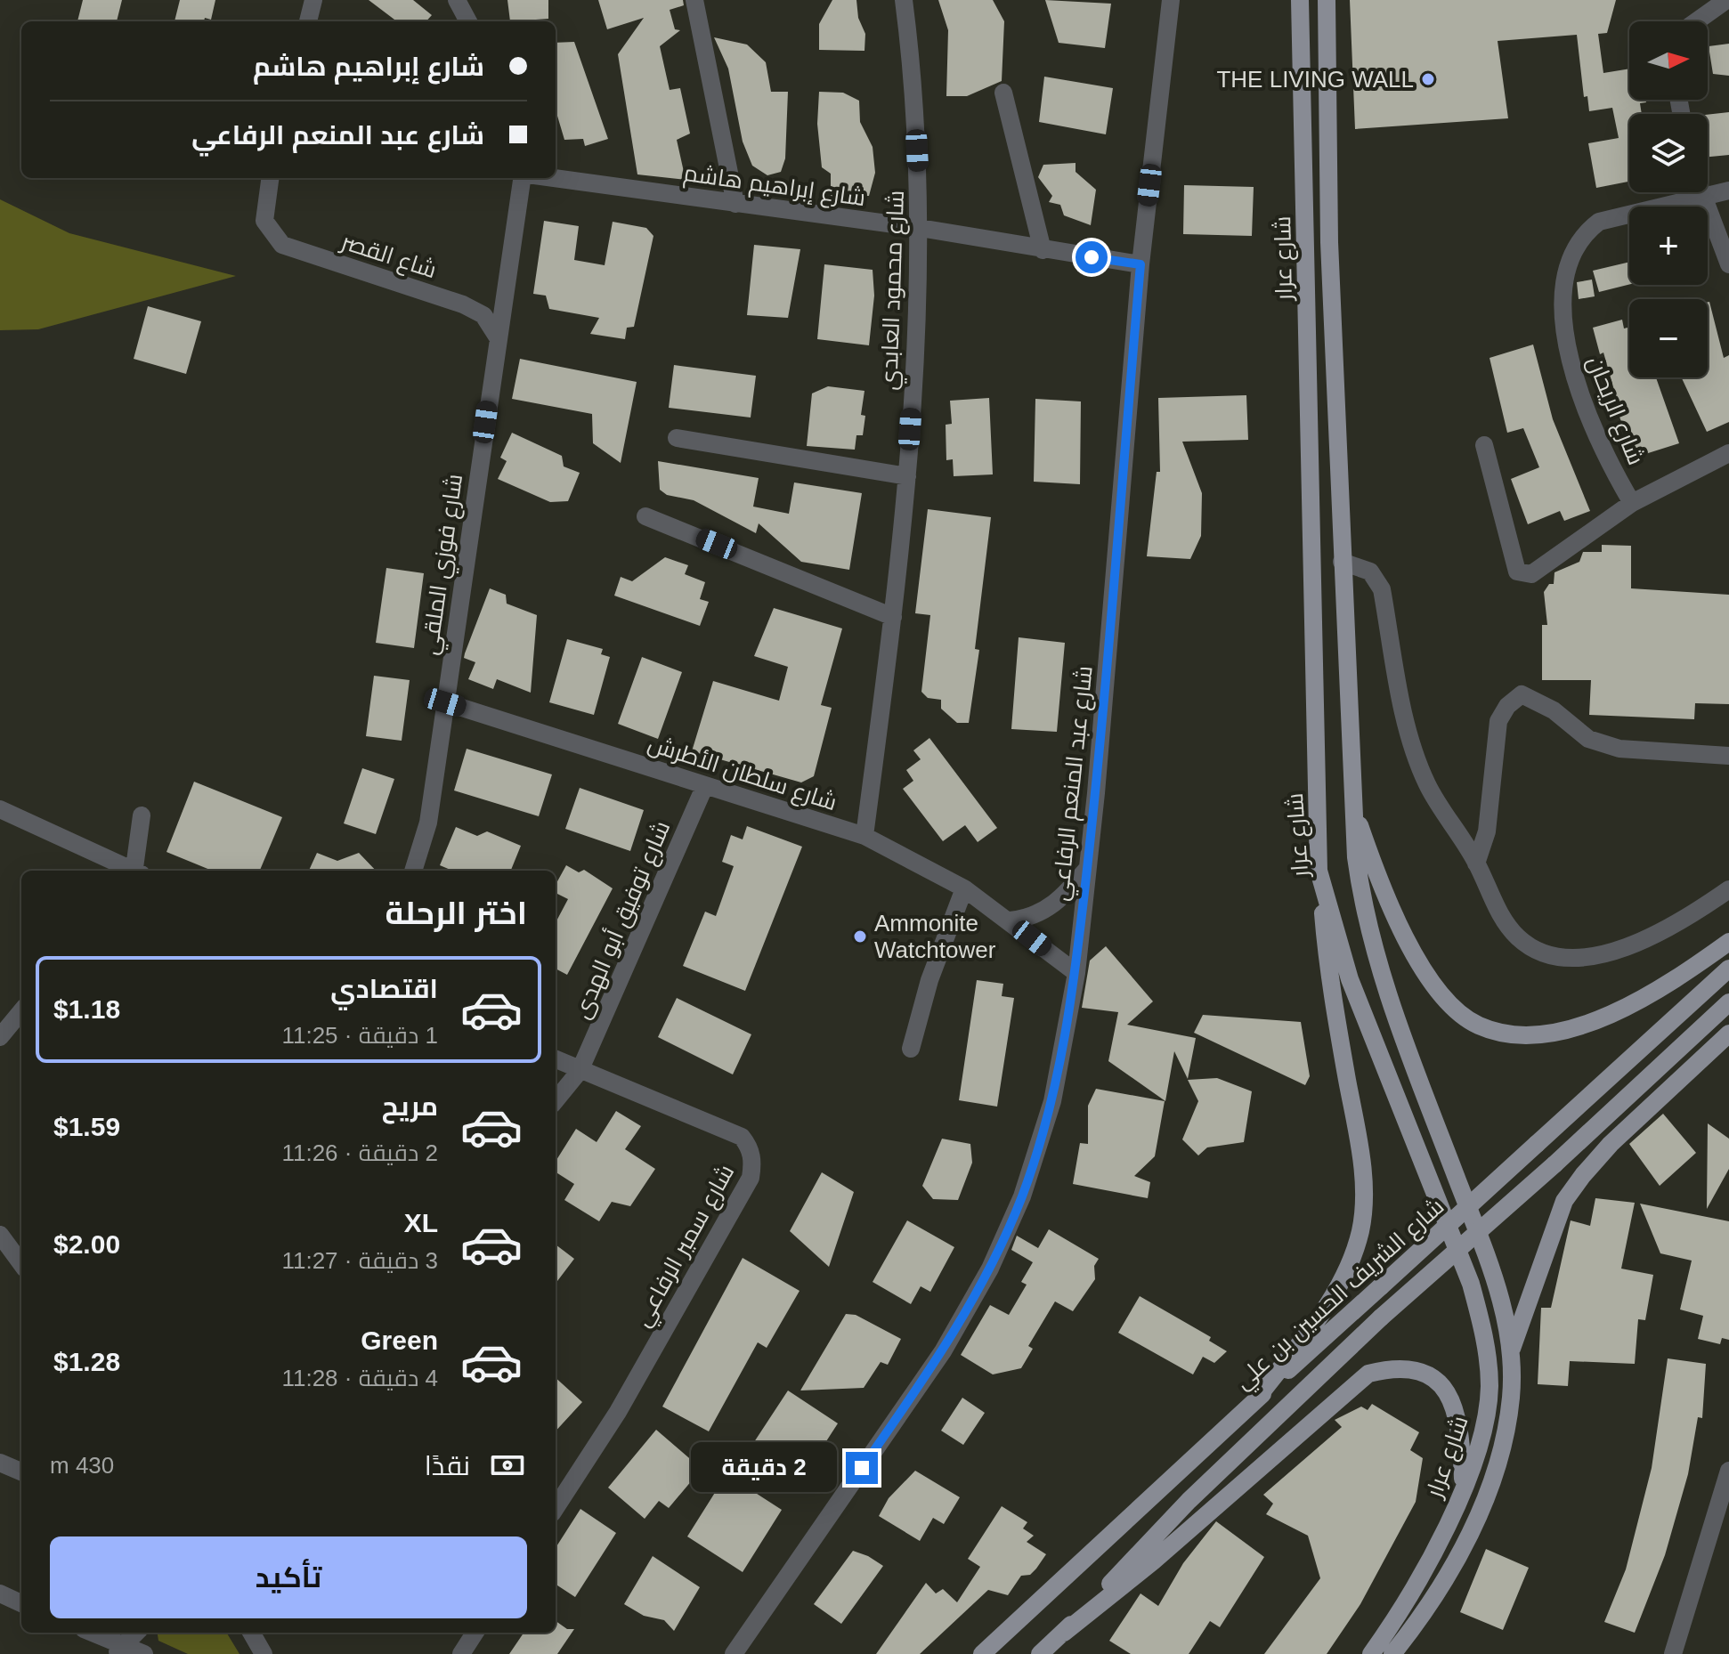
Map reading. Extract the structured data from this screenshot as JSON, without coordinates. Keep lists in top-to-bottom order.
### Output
{
  "streets": {
    "main road": ["شارع عرار", "شارع الشريف الحسين بن علي"],
    "street": [
      "شارع إبراهيم هاشم",
      "شاع القصر",
      "شارع محمود العابدي",
      "شارع الريحان",
      "شارع فوزي الملقي",
      "شارع سلطان الأطرش",
      "شارع عبد المنعم الرفاعي",
      "شارع توفيق أبو الهدى",
      "شارع سمير الرفاعي"
    ]
  },
  "crossings": [
    ["شارع إبراهيم هاشم", "شارع محمود العابدي"],
    ["شارع إبراهيم هاشم", "شارع عبد المنعم الرفاعي"],
    ["شاع القصر", "شارع فوزي الملقي"],
    ["شارع محمود العابدي", "شارع سلطان الأطرش"],
    ["شارع فوزي الملقي", "شارع سلطان الأطرش"],
    ["شارع سلطان الأطرش", "شارع عبد المنعم الرفاعي"],
    ["شارع سلطان الأطرش", "شارع توفيق أبو الهدى"],
    ["شارع توفيق أبو الهدى", "شارع سمير الرفاعي"]
  ],
  "places": ["THE LIVING WALL", "Ammonite Watchtower"],
  "north": "right",
  "page": {
    "map_buttons": ["+", "−"],
    "banner": ["شارع إبراهيم هاشم", "شارع عبد المنعم الرفاعي"],
    "heading": "اختر الرحلة",
    "list": [
      {
        "name": "اقتصادي",
        "note": "1 دقيقة · 11:25",
        "value": "$1.18"
      },
      {
        "name": "مريح",
        "note": "2 دقيقة · 11:26",
        "value": "$1.59"
      },
      {
        "name": "XL",
        "note": "3 دقيقة · 11:27",
        "value": "$2.00"
      },
      {
        "name": "Green",
        "note": "4 دقيقة · 11:28",
        "value": "$1.28"
      }
    ],
    "pay": ["نقدًا", "430 m"],
    "bubble": "2 دقيقة",
    "buttons": "تأكيد"
  }
}
